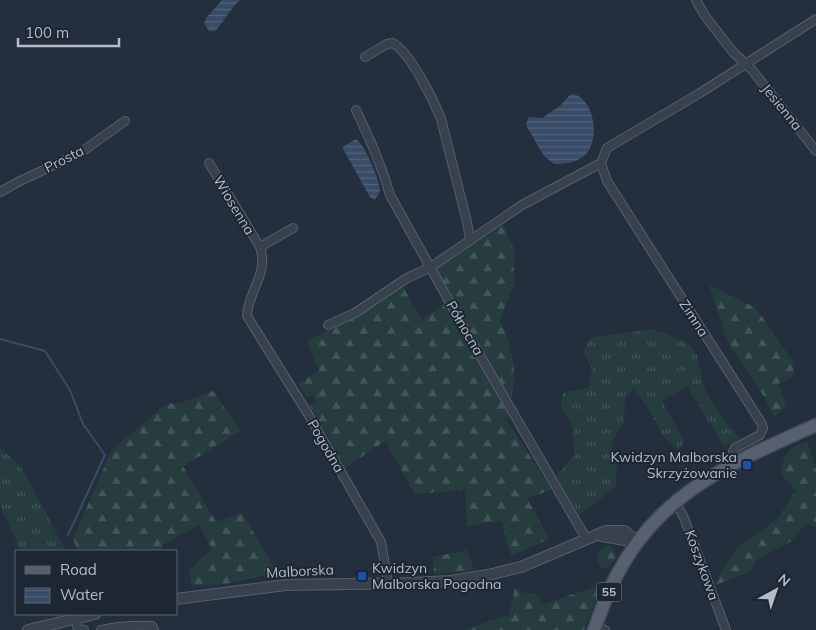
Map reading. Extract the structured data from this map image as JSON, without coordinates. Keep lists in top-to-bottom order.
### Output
{
  "streets": {
    "main road": ["55"],
    "street": [
      "Jesienna",
      "Prosta",
      "Wiosenna",
      "Zimna",
      "Północna",
      "Pogodna",
      "Koszykowa",
      "Malborska"
    ]
  },
  "crossings": [
    ["Wiosenna", "Pogodna"],
    ["Zimna", "55"],
    ["Północna", "Malborska"],
    ["Pogodna", "Malborska"],
    ["Koszykowa", "55"],
    ["Malborska", "55"]
  ],
  "places": {
    "transit": ["Kwidzyn Malborska Skrzyżowanie", "Kwidzyn Malborska Pogodna"]
  },
  "legend": ["Road", "Water"],
  "scale_bar": "100 m",
  "north": "top right"
}
